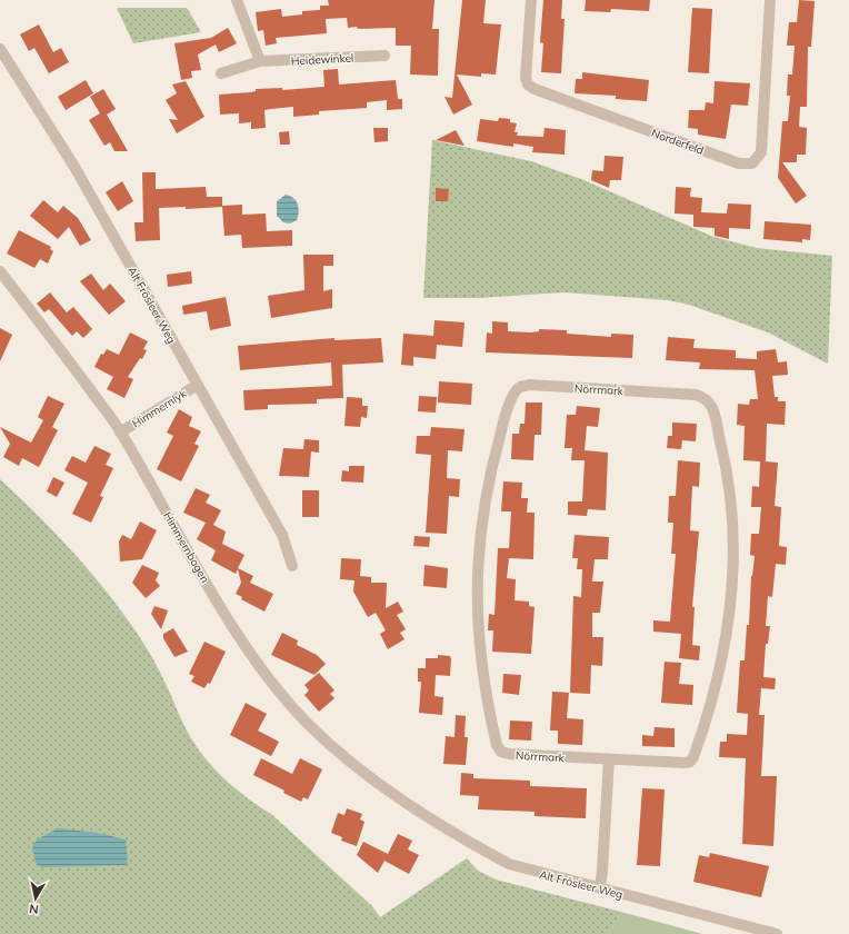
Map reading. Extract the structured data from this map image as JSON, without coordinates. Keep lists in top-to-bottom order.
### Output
{
  "streets": {
    "street": [
      "Heidewinkel",
      "Norderfeld",
      "Alt Frösleer Weg",
      "Nörrmark",
      "Himmernlyk",
      "Himmernbogen"
    ]
  },
  "crossings": [
    ["Alt Frösleer Weg", "Himmernlyk"],
    ["Alt Frösleer Weg", "Himmernbogen"],
    ["Himmernlyk", "Himmernbogen"]
  ],
  "north": "bottom"
}
